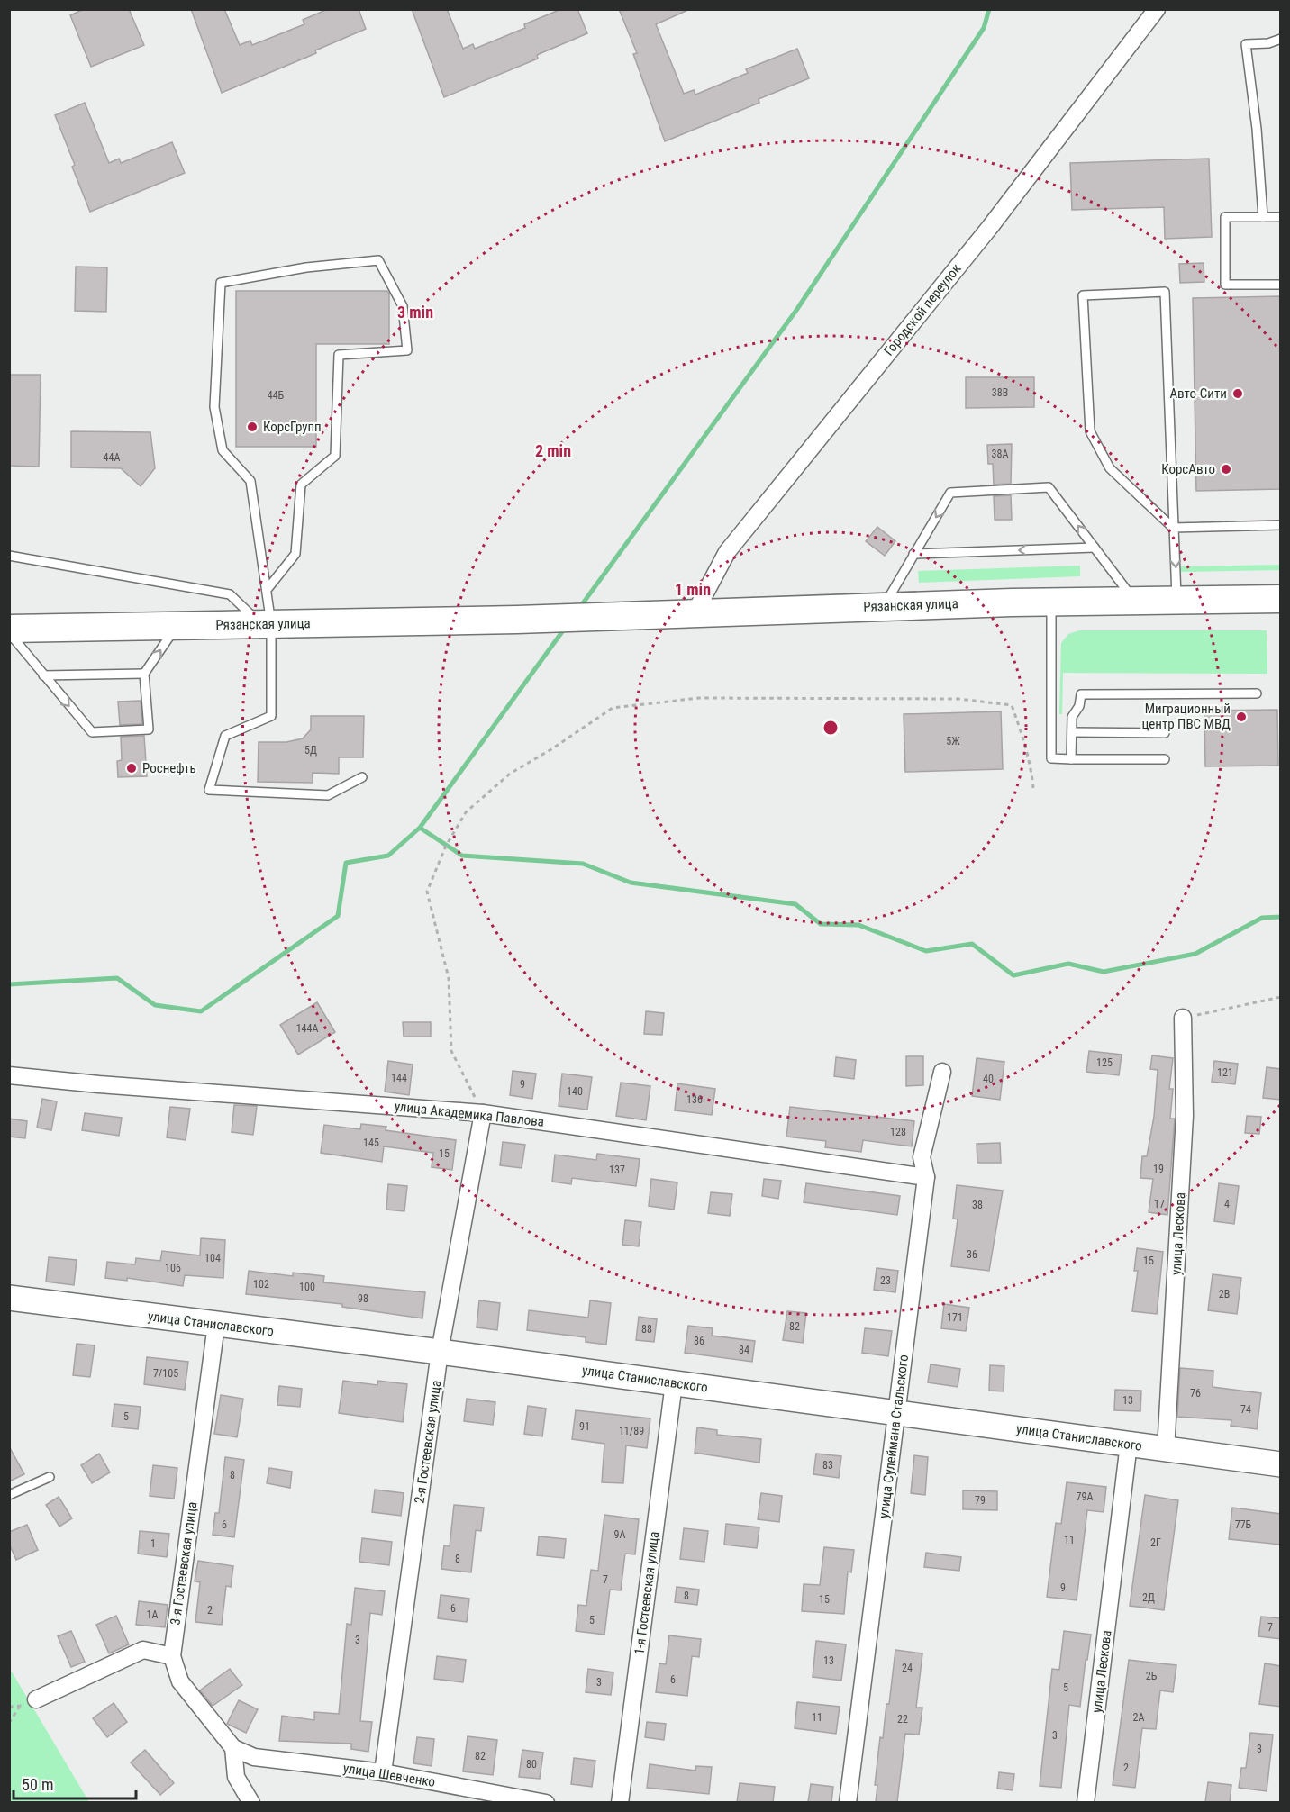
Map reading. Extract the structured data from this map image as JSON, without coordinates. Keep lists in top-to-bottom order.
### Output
{
  "streets": {
    "main road": ["Рязанская улица"],
    "street": [
      "Городской переулок",
      "улица Академика Павлова",
      "улица Лескова",
      "улица Станиславского",
      "улица Сулеймана Стальского",
      "2-я Гостеевская улица",
      "3-я Гостеевская улица",
      "1-я Гостеевская улица",
      "улица Шевченко"
    ]
  },
  "crossings": [
    ["Городской переулок", "Рязанская улица"],
    ["улица Академика Павлова", "улица Сулеймана Стальского"],
    ["улица Академика Павлова", "2-я Гостеевская улица"],
    ["улица Лескова", "улица Станиславского"],
    ["улица Станиславского", "улица Сулеймана Стальского"],
    ["улица Станиславского", "2-я Гостеевская улица"],
    ["улица Станиславского", "3-я Гостеевская улица"],
    ["улица Станиславского", "1-я Гостеевская улица"],
    ["2-я Гостеевская улица", "улица Шевченко"]
  ],
  "places": [
    "Авто-Сити",
    "КорсГрупп",
    "КорсАвто",
    "Миграционный центр ПВС МВД",
    "Роснефть"
  ],
  "house_numbers": [
    "38В",
    "44Б",
    "38А",
    "44А",
    "5Ж",
    "5Д",
    "144А",
    "125",
    "121",
    "144",
    "40",
    "9",
    "140",
    "136",
    "128",
    "145",
    "15",
    "19",
    "137",
    "17",
    "4",
    "38",
    "36",
    "104",
    "15",
    "106",
    "23",
    "102",
    "100",
    "2В",
    "98",
    "171",
    "82",
    "88",
    "86",
    "84",
    "7/105",
    "76",
    "13",
    "74",
    "5",
    "91",
    "11/89",
    "83",
    "8",
    "79А",
    "79",
    "6",
    "77Б",
    "9А",
    "11",
    "2Г",
    "1",
    "8",
    "7",
    "9",
    "8",
    "2Д",
    "15",
    "6",
    "2",
    "1А",
    "5",
    "7",
    "3",
    "13",
    "24",
    "2Б",
    "6",
    "3",
    "5",
    "11",
    "2А",
    "22",
    "3",
    "3",
    "82",
    "80",
    "2"
  ],
  "scale_bar": "50 m",
  "rings": ["3 min", "2 min", "1 min"]
}
